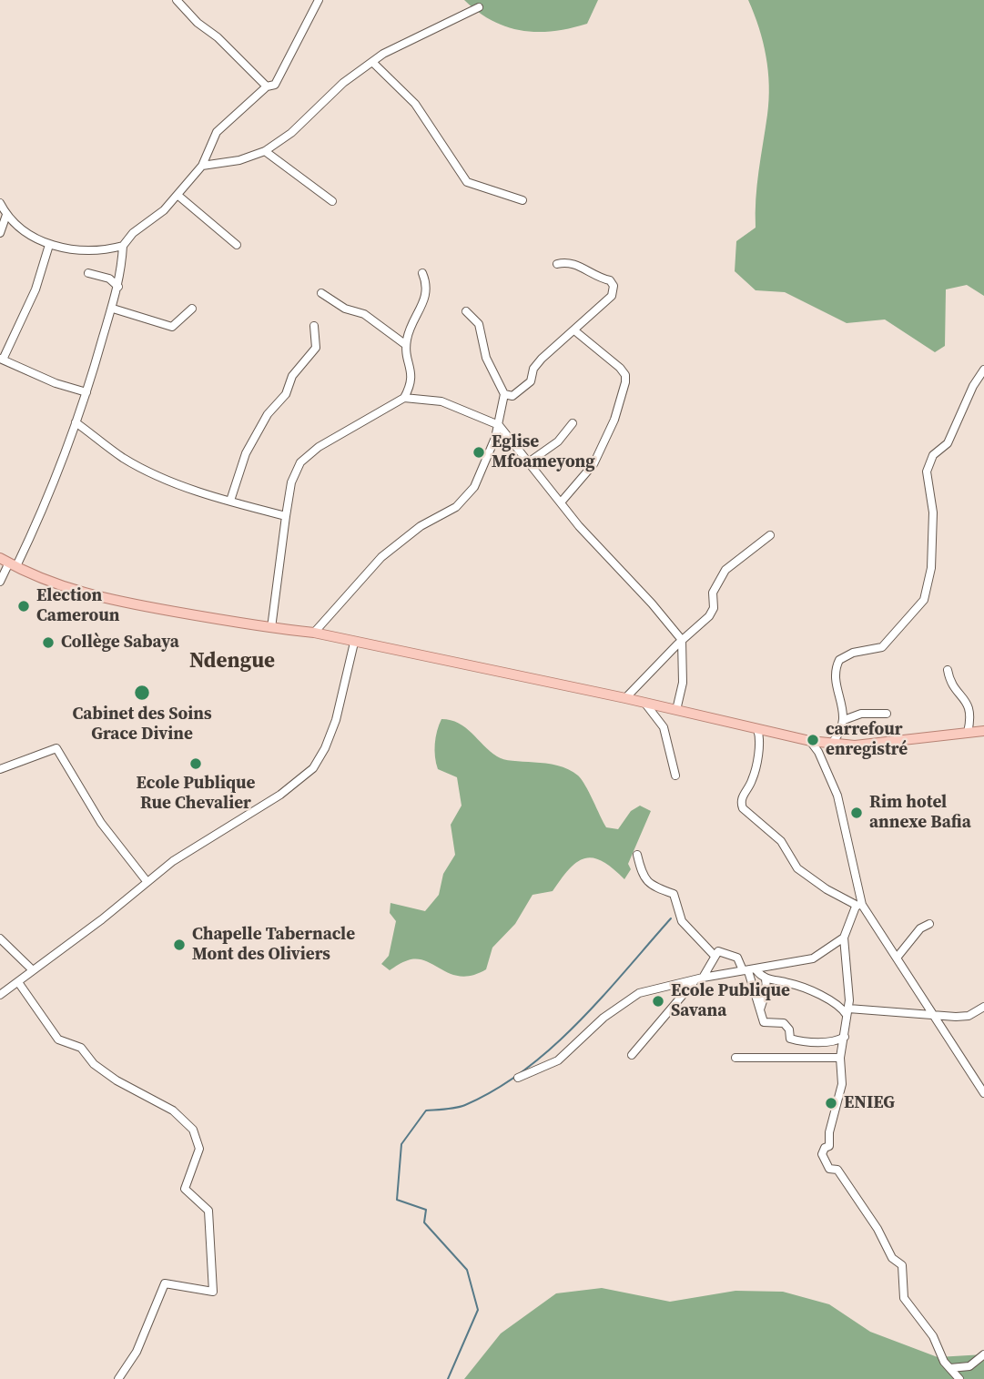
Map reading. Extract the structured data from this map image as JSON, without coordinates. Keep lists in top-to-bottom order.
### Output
{
  "districts": ["Ndengue"],
  "places": [
    "Eglise Mfoameyong",
    "Election Cameroun",
    "Collège Sabaya",
    "Cabinet des Soins Grace Divine",
    "carrefour enregistré",
    "Ecole Publique Rue Chevalier",
    "Rim hotel annexe Bafia",
    "Chapelle Tabernacle Mont des Oliviers",
    "Ecole Publique Savana",
    "ENIEG"
  ]
}
